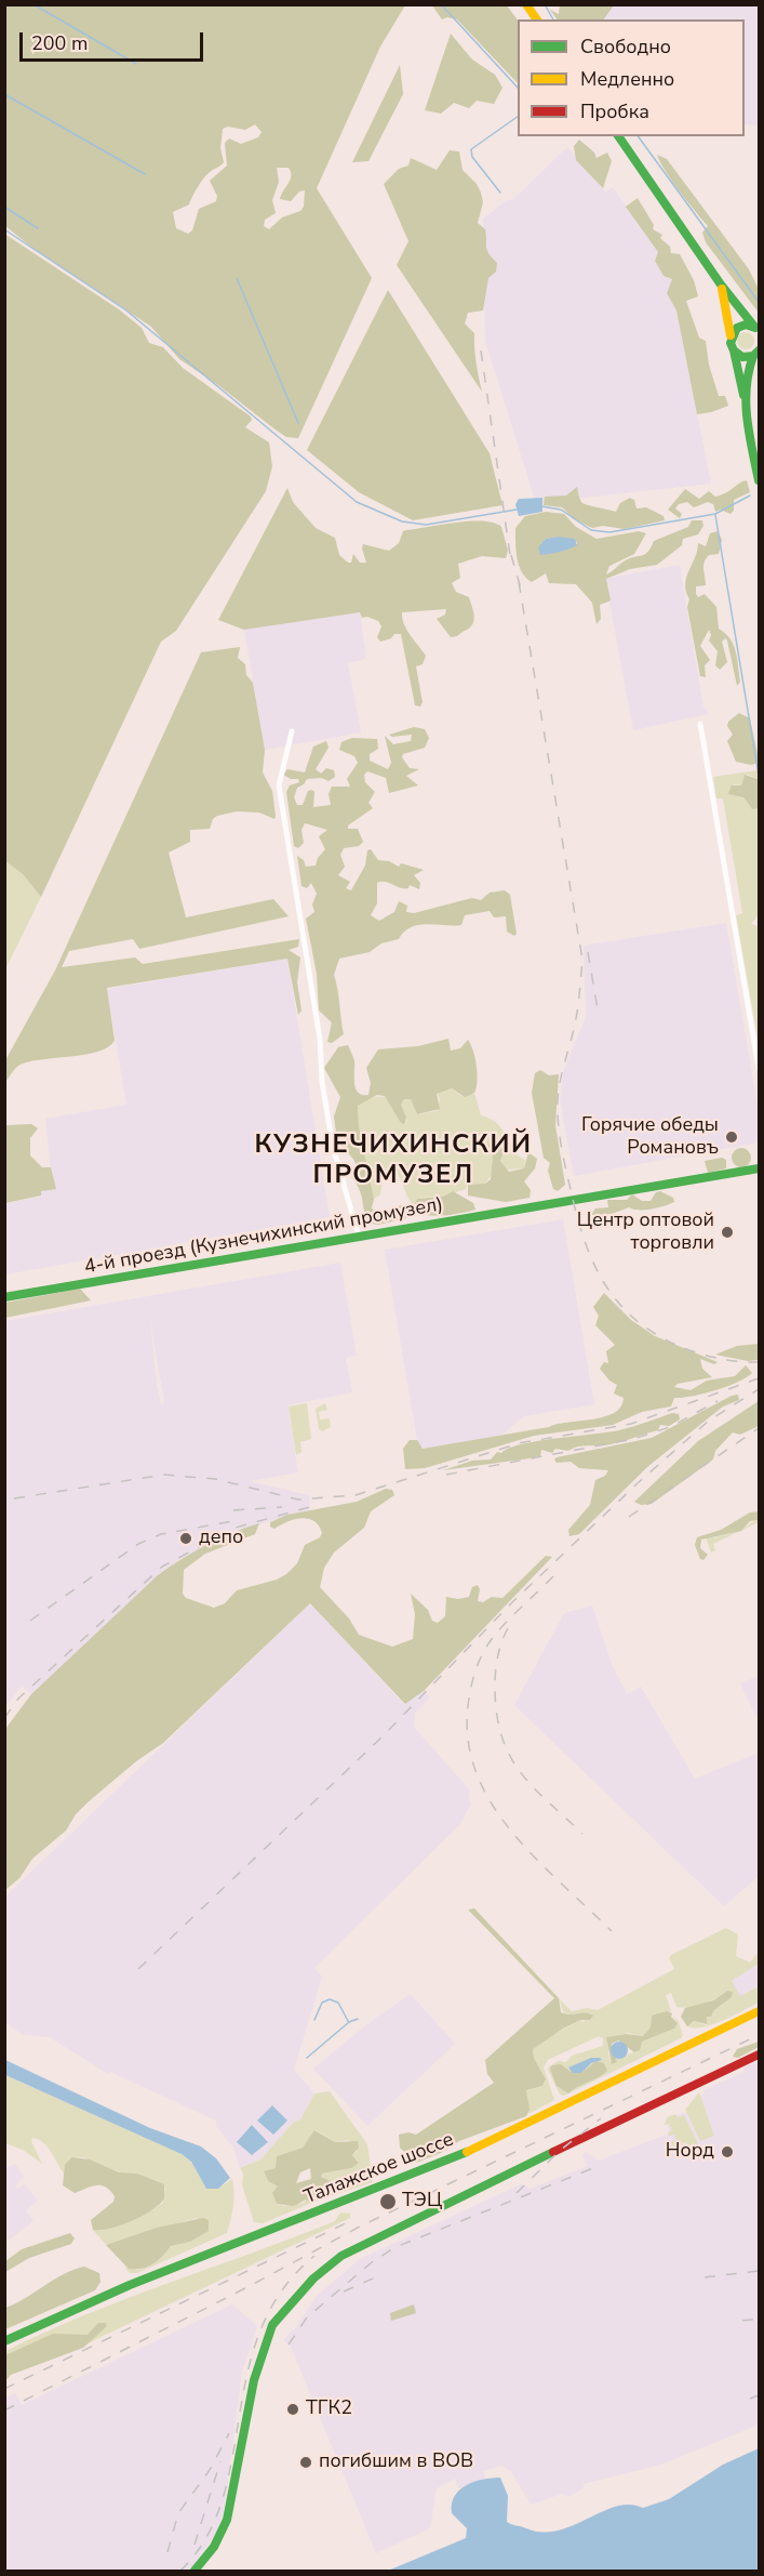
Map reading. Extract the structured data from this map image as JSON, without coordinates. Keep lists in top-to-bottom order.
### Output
{
  "streets": {
    "street": ["4-й проезд (Кузнечихинский промузел)", "Талажское шоссе"]
  },
  "districts": ["КУЗНЕЧИХИНСКИЙ ПРОМУЗЕЛ"],
  "places": [
    "Горячие обеды Романовъ",
    "Центр оптовой торговли",
    "депо",
    "Норд",
    "ТЭЦ",
    "ТГК2",
    "погибшим в ВОВ"
  ],
  "legend": ["Свободно", "Медленно", "Пробка"],
  "scale_bar": "200 m"
}
